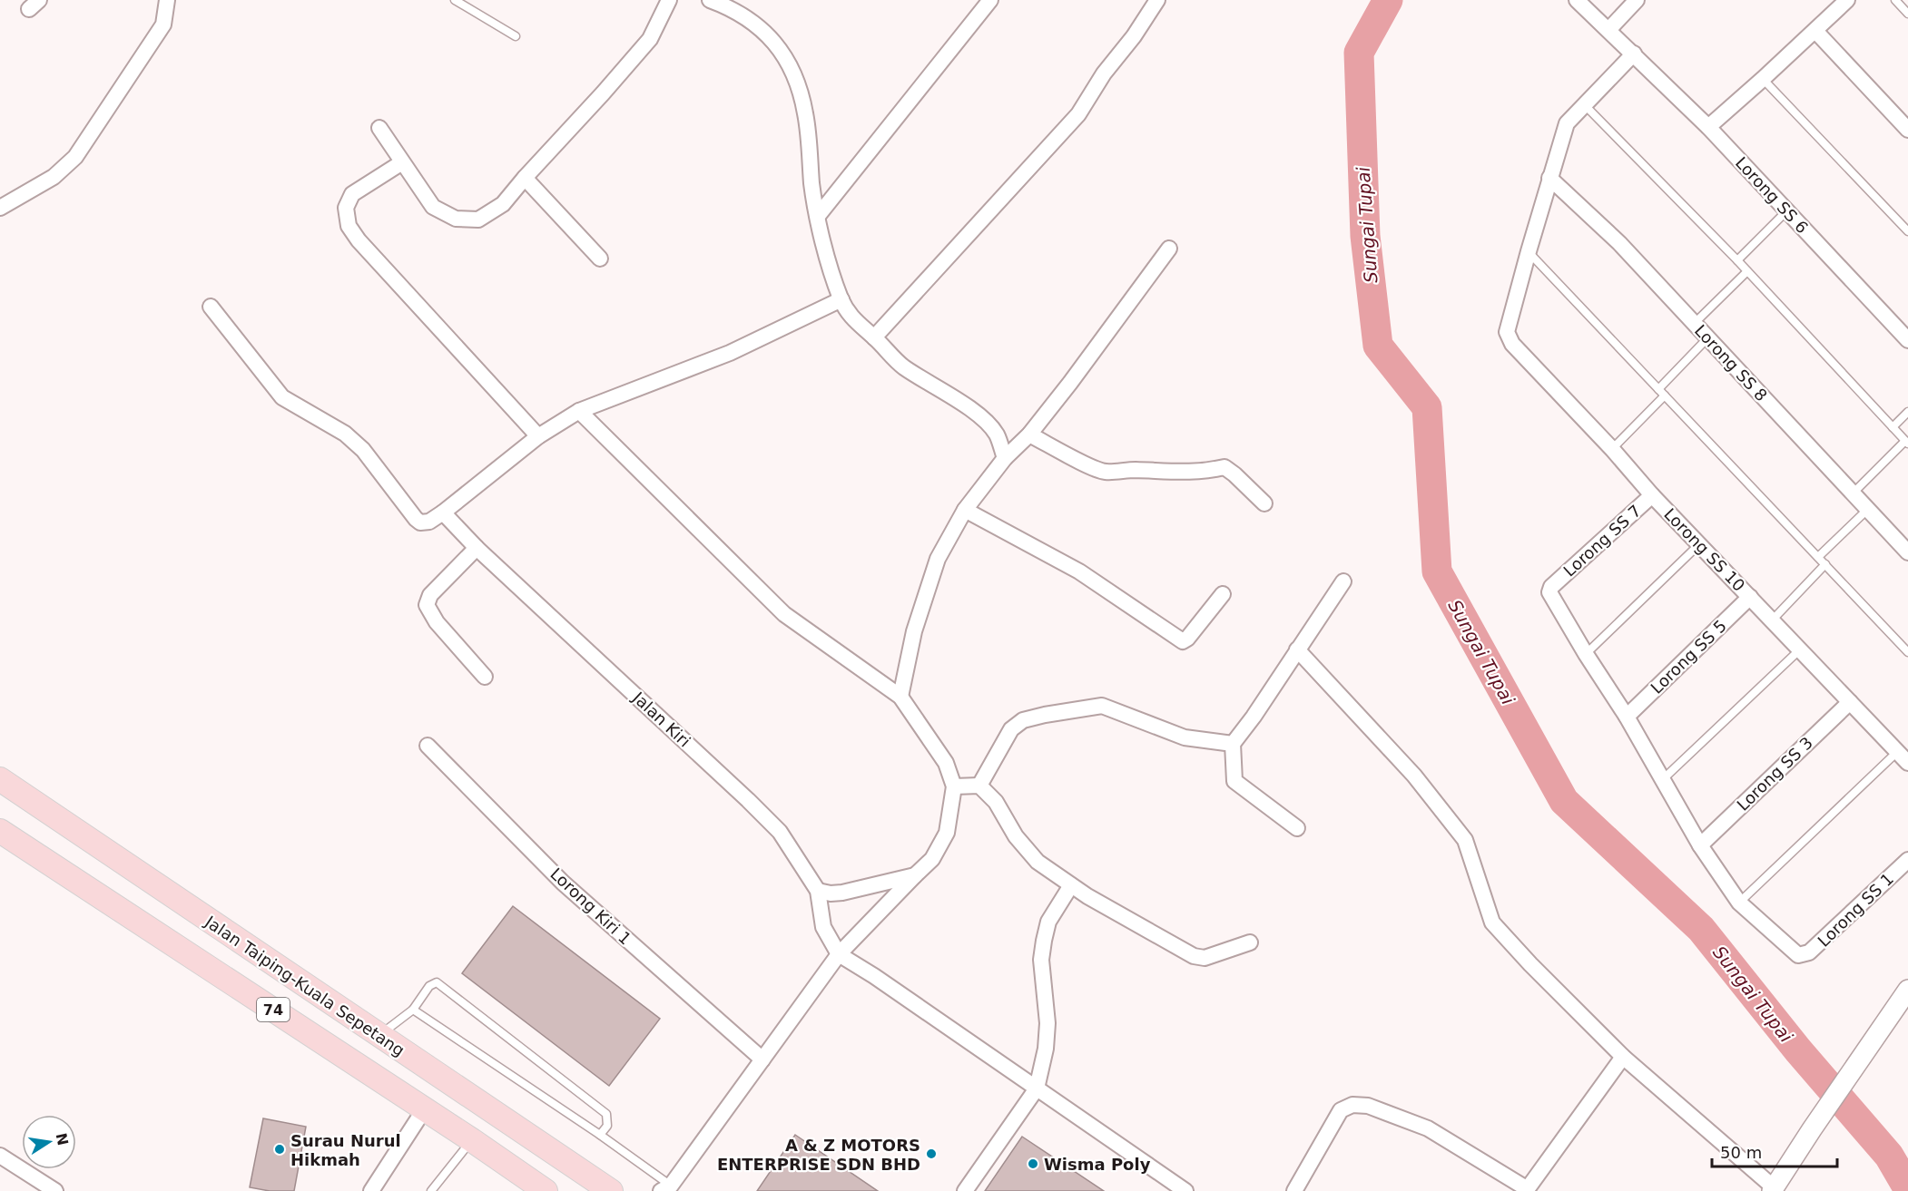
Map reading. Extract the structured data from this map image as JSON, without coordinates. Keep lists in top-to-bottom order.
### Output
{
  "streets": {
    "main road": ["Jalan Taiping-Kuala Sepetang", "74"],
    "street": [
      "Lorong SS 6",
      "Lorong SS 8",
      "Lorong SS 7",
      "Lorong SS 10",
      "Lorong SS 5",
      "Jalan Kiri",
      "Lorong SS 3",
      "Lorong Kiri 1",
      "Lorong SS 1"
    ]
  },
  "crossings": [
    ["Lorong SS 7", "Lorong SS 10"],
    ["Lorong SS 10", "Lorong SS 5"],
    ["Lorong SS 10", "Lorong SS 3"]
  ],
  "water": ["Sungai Tupai"],
  "places": ["Surau Nurul Hikmah", "A & Z MOTORS ENTERPRISE SDN BHD", "Wisma Poly"],
  "scale_bar": "50 m",
  "north": "right"
}
